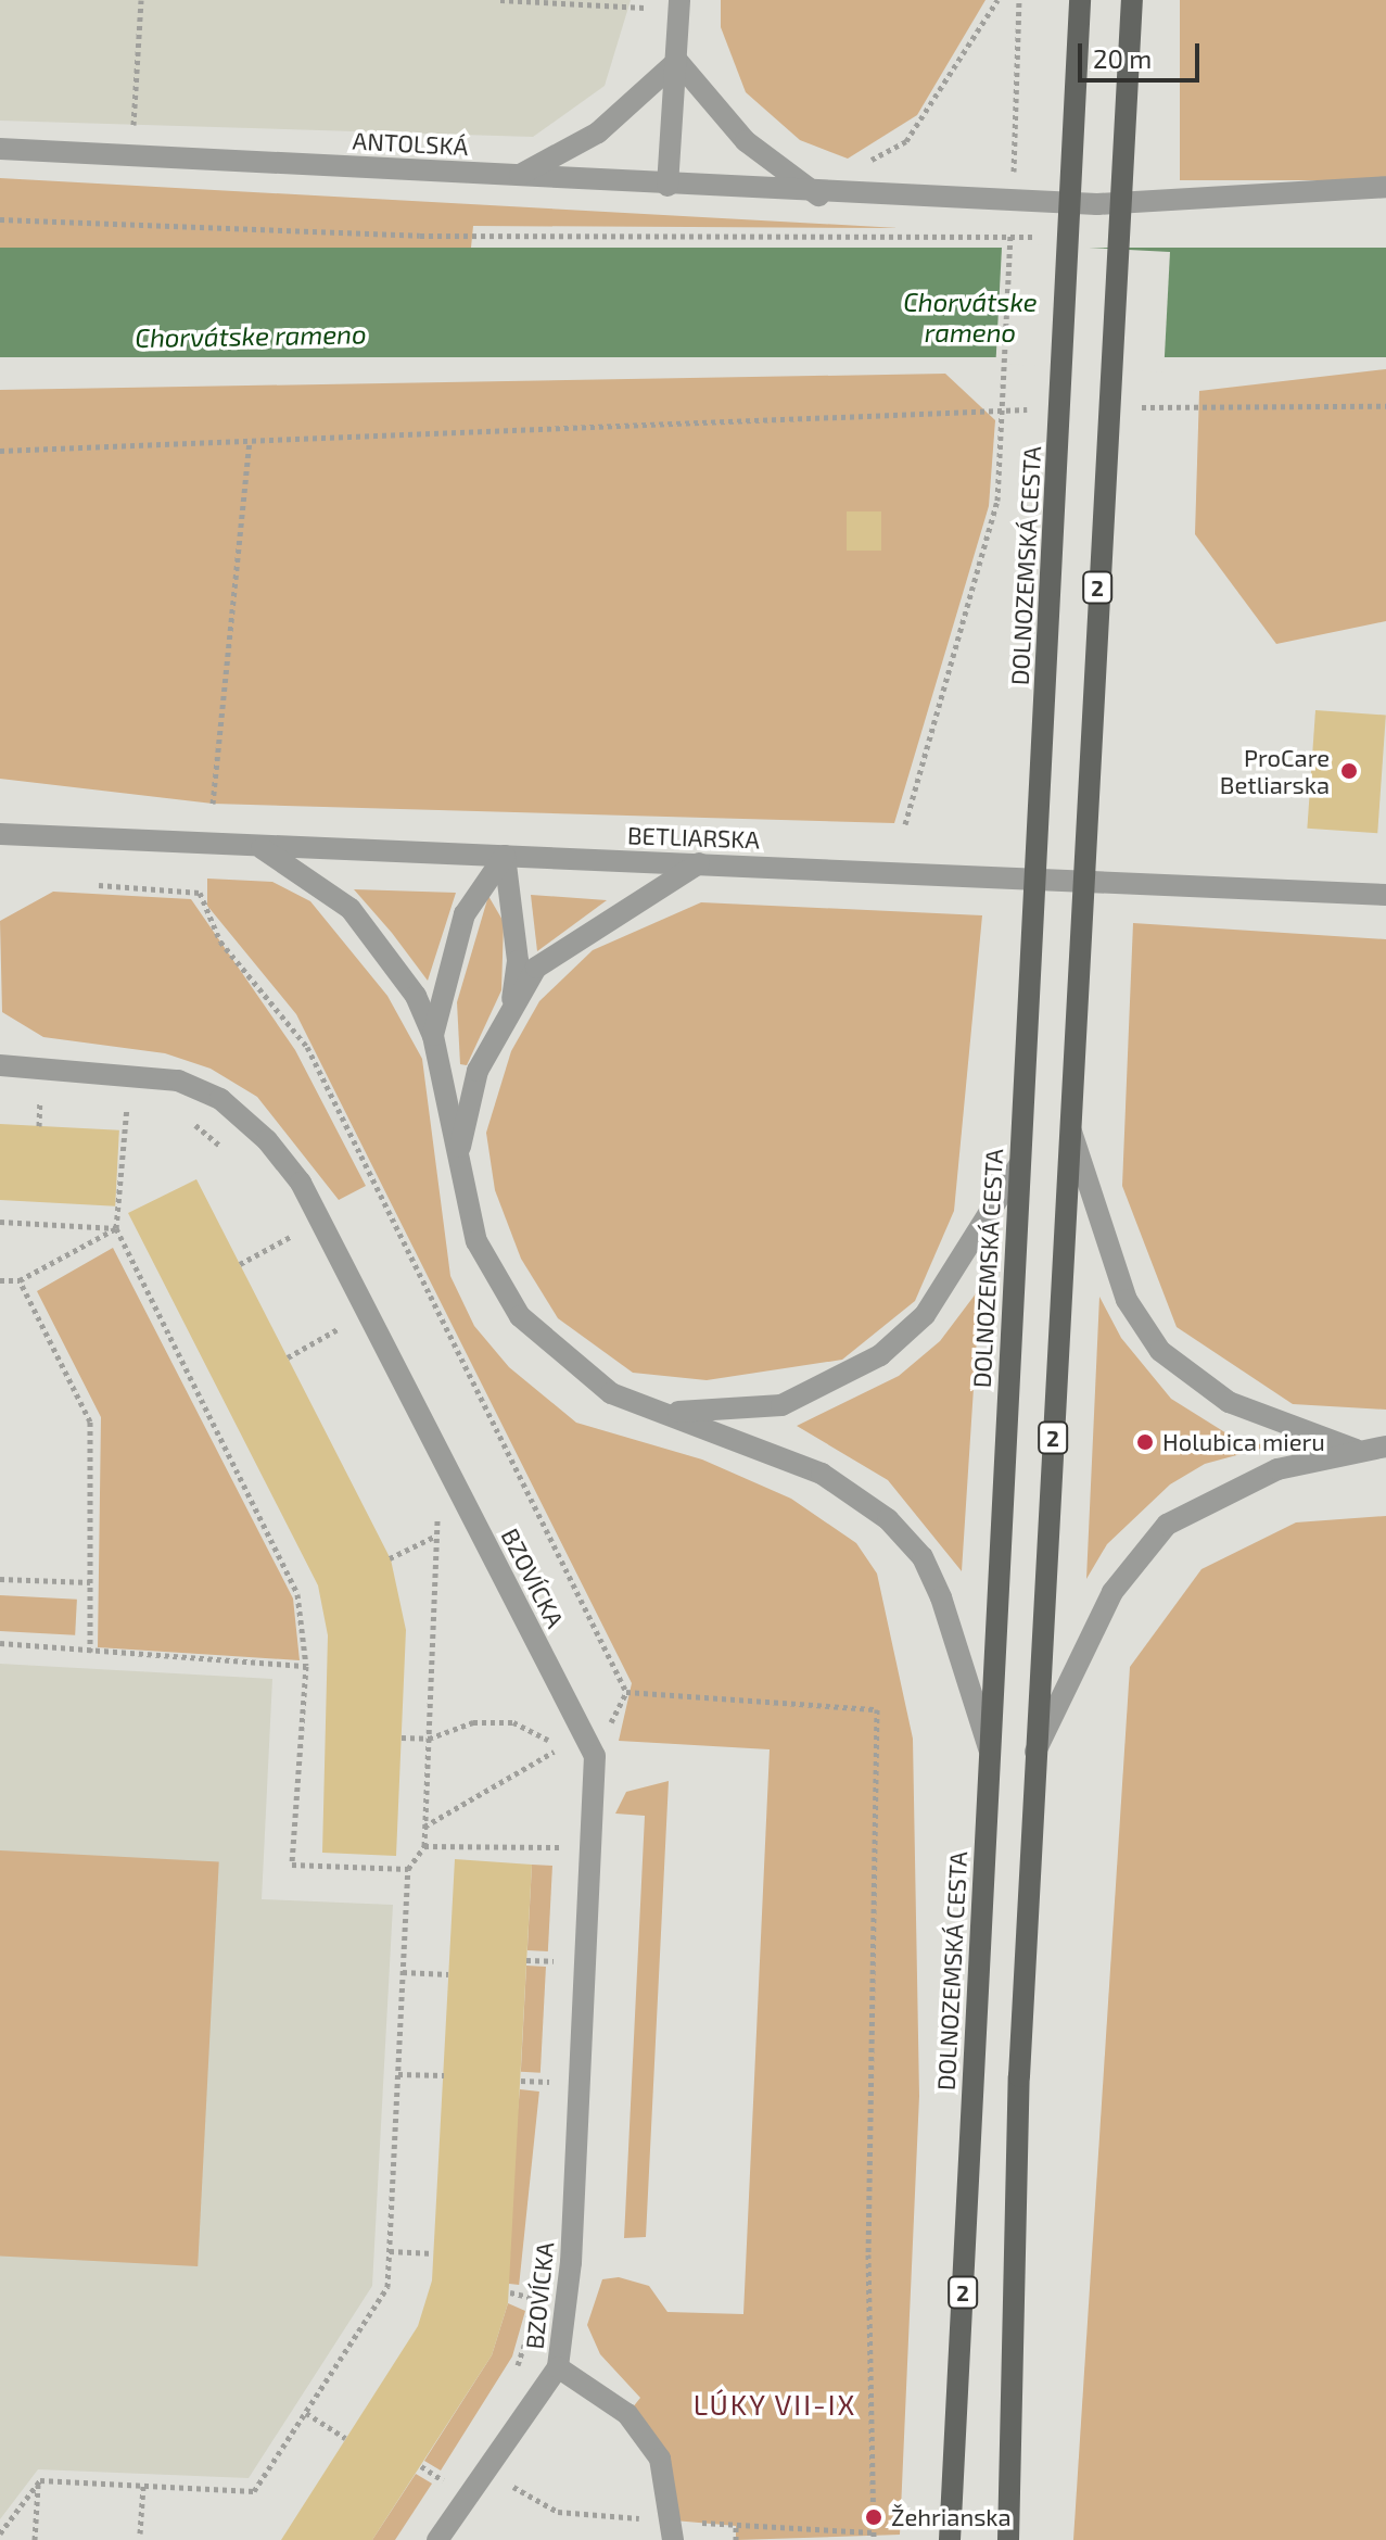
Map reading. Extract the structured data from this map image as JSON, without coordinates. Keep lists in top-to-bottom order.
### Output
{
  "streets": {
    "main road": ["DOLNOZEMSKÁ CESTA", "2"],
    "street": ["ANTOLSKÁ", "BETLIARSKA", "BZOVÍCKA"]
  },
  "districts": ["LÚKY VII-IX"],
  "water": ["Chorvátske rameno"],
  "places": ["ProCare Betliarska", "Holubica mieru", "Žehrianska"],
  "scale_bar": "20 m"
}
